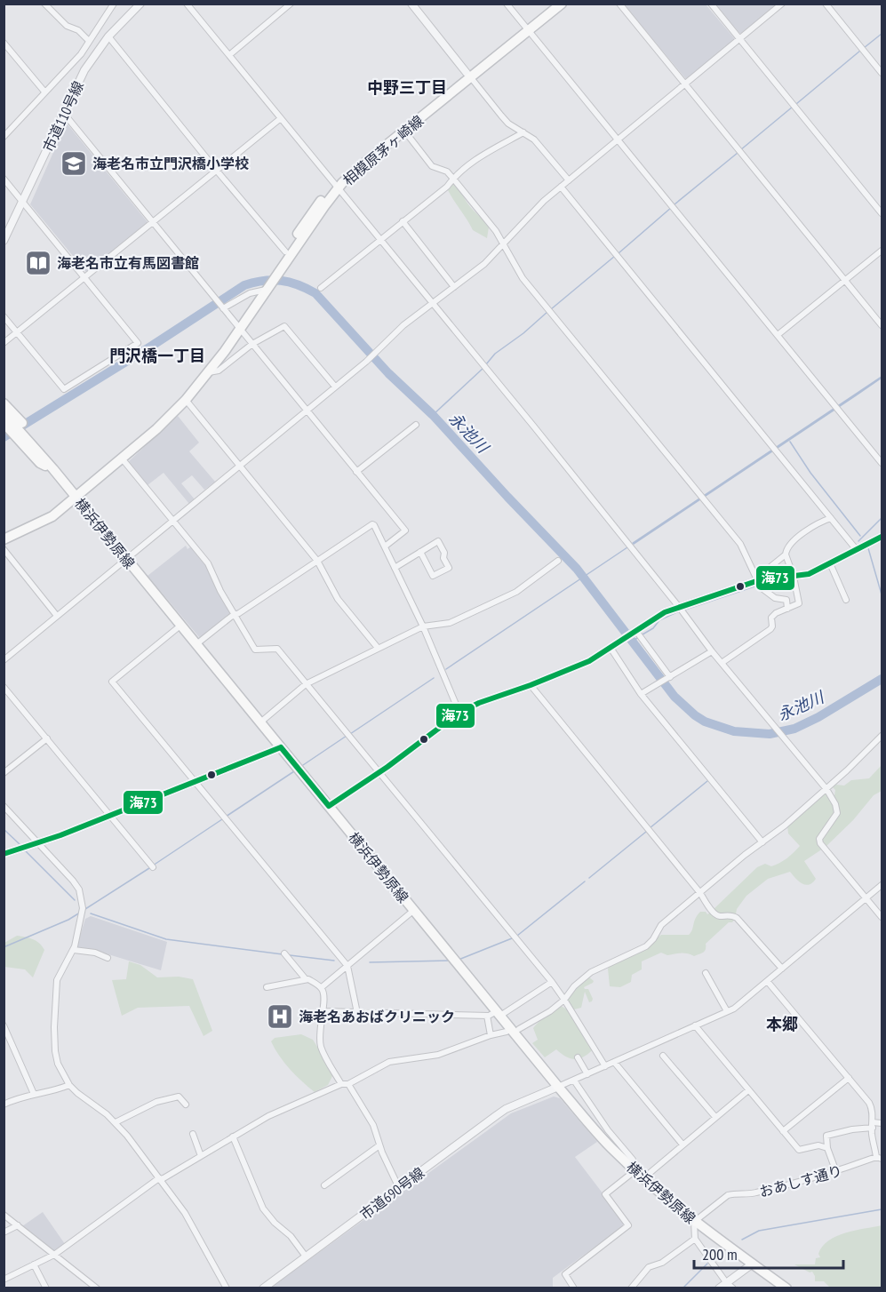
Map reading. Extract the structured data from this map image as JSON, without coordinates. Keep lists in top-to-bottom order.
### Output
{
  "streets": {
    "main road": ["相模原茅ヶ崎線", "横浜伊勢原線"],
    "street": ["市道110号線", "おあしす通り", "市道690号線"]
  },
  "crossings": [
    ["横浜伊勢原線", "おあしす通り"],
    ["横浜伊勢原線", "市道690号線"]
  ],
  "districts": ["中野三丁目", "門沢橋一丁目", "本郷"],
  "water": ["永池川"],
  "places": {
    "school or university": ["海老名市立門沢橋小学校"],
    "library": ["海老名市立有馬図書館"],
    "hospital": ["海老名あおばクリニック"]
  },
  "lines": ["transit line 海73"],
  "scale_bar": "200 m"
}
